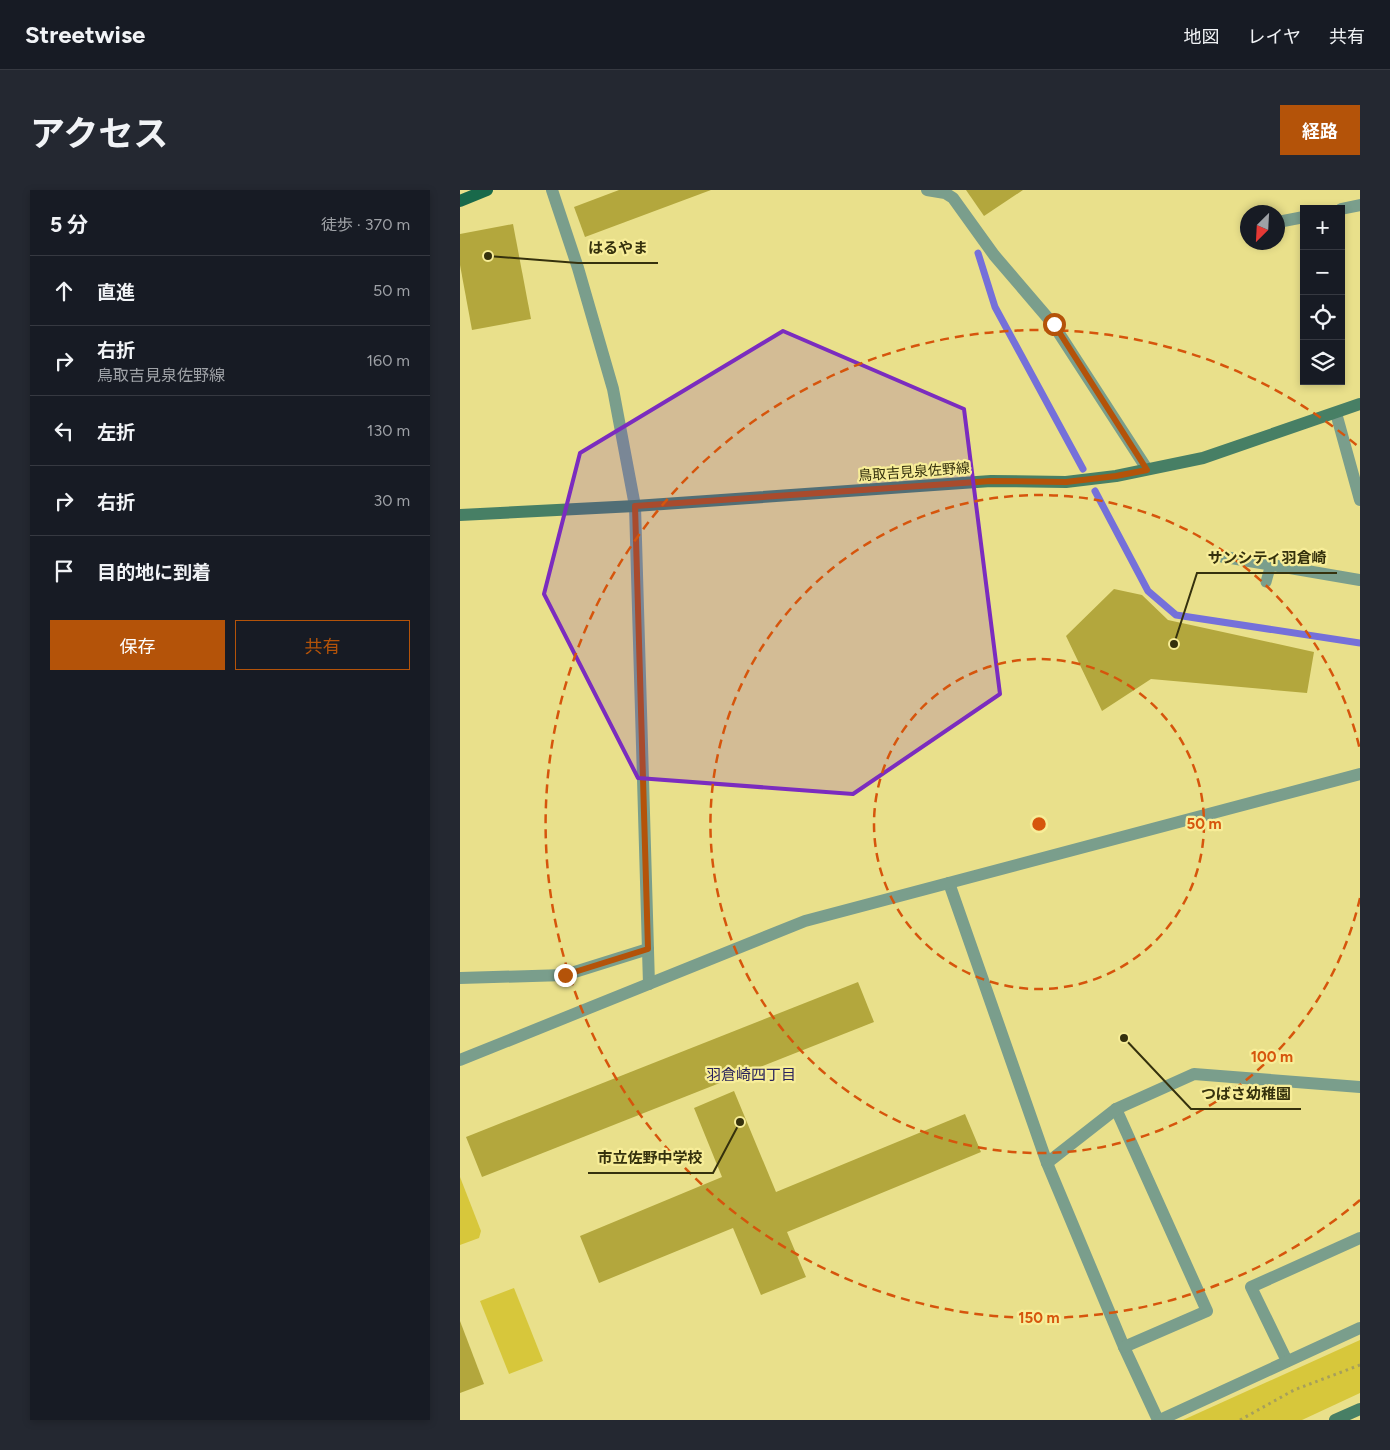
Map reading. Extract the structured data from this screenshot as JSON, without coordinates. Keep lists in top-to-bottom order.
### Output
{
  "streets": {
    "main road": ["鳥取吉見泉佐野線"]
  },
  "districts": ["羽倉崎四丁目"],
  "places": [
    "はるやま",
    "サンシティ羽倉崎",
    "つばさ幼稚園",
    "市立佐野中学校"
  ],
  "north": "bottom left",
  "page": {
    "header": "Streetwise",
    "nav": ["地図", "レイヤ", "共有"],
    "title": "アクセス",
    "buttons": [
      "経路",
      ["保存", "共有"]
    ],
    "heading": ["5 分", "徒歩 · 370 m"],
    "map_buttons": ["+", "−"],
    "list": [
      ["直進", "50 m"],
      ["右折", "鳥取吉見泉佐野線", "160 m"],
      ["左折", "130 m"],
      ["右折", "30 m"],
      "目的地に到着"
    ]
  },
  "rings": ["50 m", "100 m", "150 m"]
}
